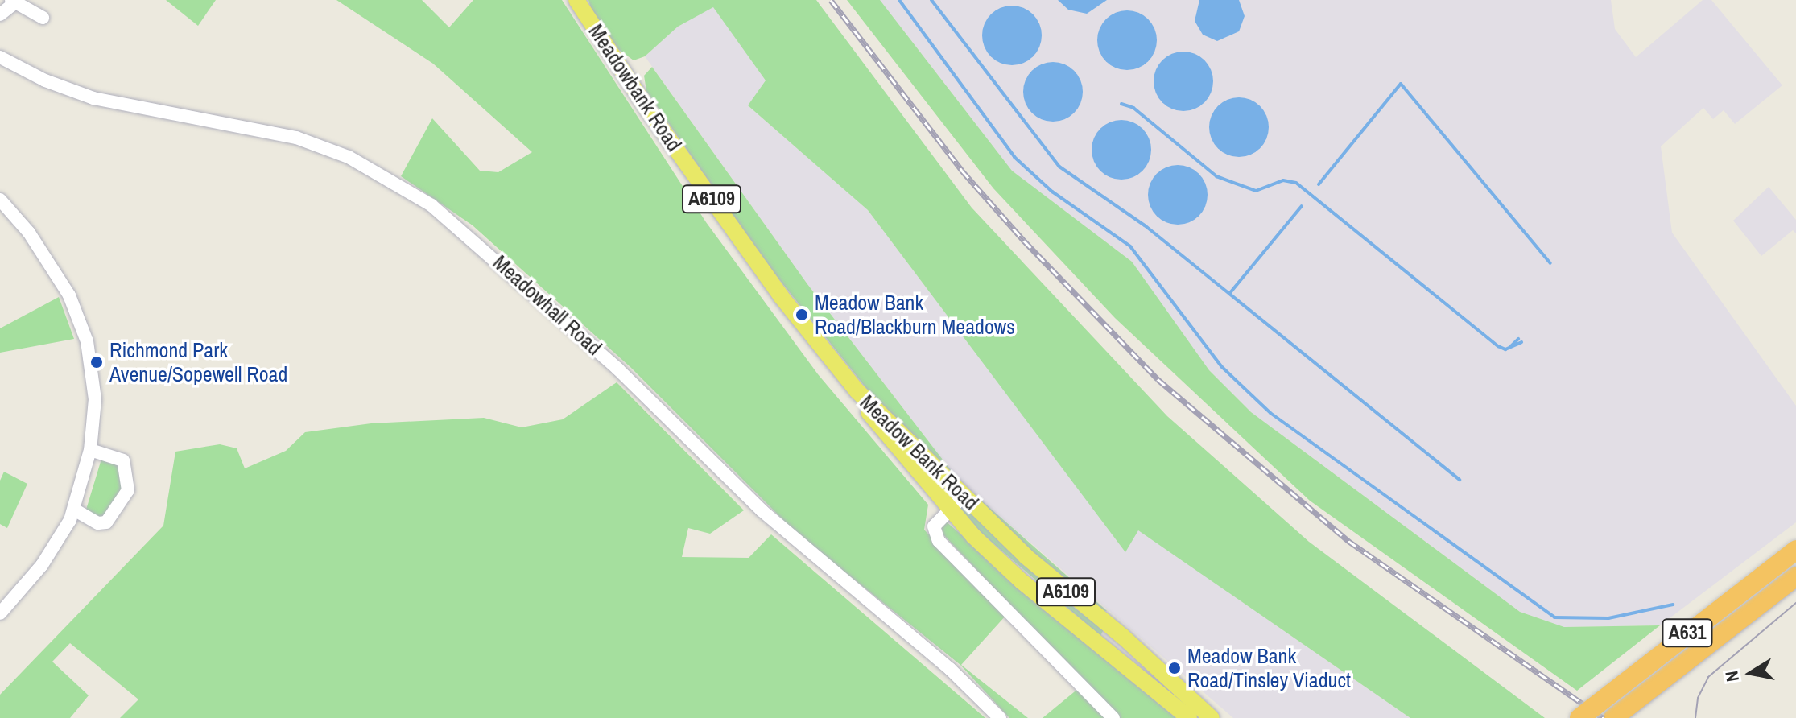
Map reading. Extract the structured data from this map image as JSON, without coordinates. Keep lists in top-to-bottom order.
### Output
{
  "streets": {
    "highway": ["A631"],
    "main road": ["Meadowbank Road", "A6109", "Meadow Bank Road"],
    "street": ["Meadowhall Road"]
  },
  "crossings": [
    ["Meadowbank Road", "Meadow Bank Road"]
  ],
  "places": ["Meadow Bank Road/Blackburn Meadows", "Richmond Park Avenue/Sopewell Road", "Meadow Bank Road/Tinsley Viaduct"],
  "north": "left"
}
